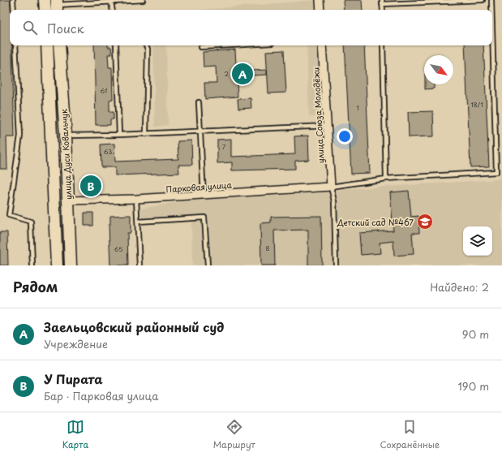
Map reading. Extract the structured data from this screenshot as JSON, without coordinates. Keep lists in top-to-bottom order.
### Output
{
  "streets": {
    "main road": ["улица Дуси Ковальчук"],
    "street": ["улица Союза Молодёжи", "Парковая улица"]
  },
  "crossings": [
    ["улица Союза Молодёжи", "Парковая улица"],
    ["улица Дуси Ковальчук", "Парковая улица"]
  ],
  "places": {
    "school or university": ["Детский сад №467"]
  },
  "house_numbers": [
    "2",
    "61",
    "18/1",
    "1",
    "7",
    "63",
    "8",
    "65"
  ],
  "north": "bottom right",
  "page": {
    "search": "Поиск",
    "pins": ["A", "B"],
    "heading": ["Рядом", "Найдено: 2"],
    "list": [
      {
        "mark": "A",
        "name": "Заельцовский районный суд",
        "note": "Учреждение",
        "value": "90 m"
      },
      {
        "mark": "B",
        "name": "У Пирата",
        "note": "Бар · Парковая улица",
        "value": "190 m"
      }
    ],
    "nav": ["Карта", "Маршрут", "Сохранённые"]
  }
}
